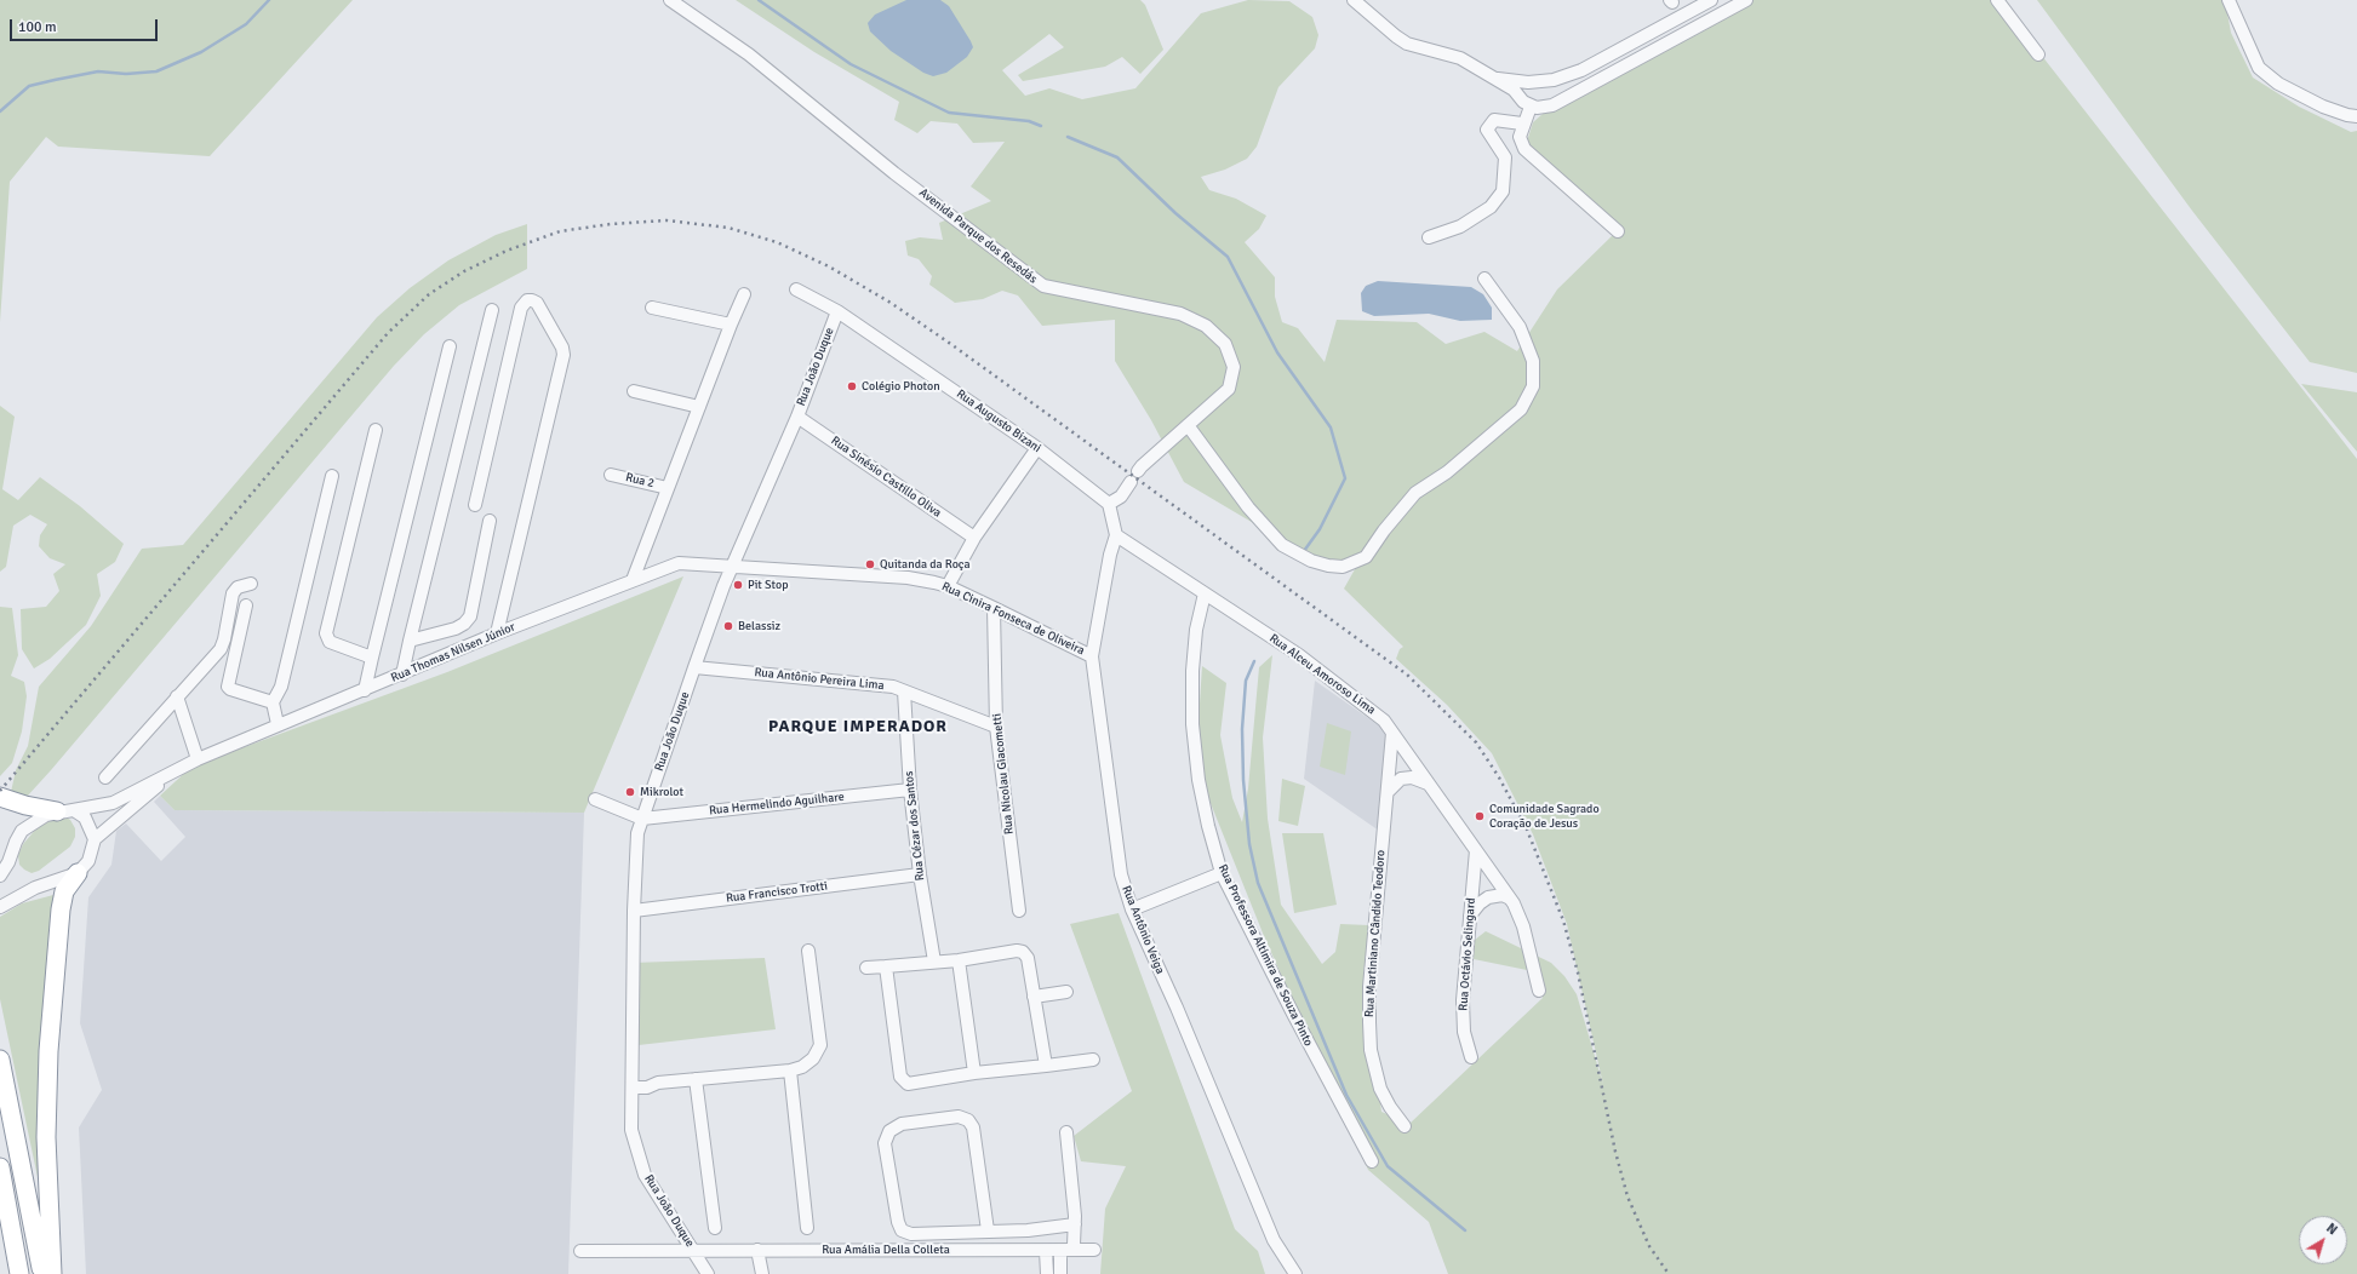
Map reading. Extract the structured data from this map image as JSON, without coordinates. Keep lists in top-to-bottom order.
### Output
{
  "streets": {
    "street": [
      "Avenida Parque dos Resedás",
      "Rua João Duque",
      "Rua Augusto Bizani",
      "Rua Sinésio Castillo Oliva",
      "Rua 2",
      "Rua Cinira Fonseca de Oliveira",
      "Rua Thomas Nilsen Júnior",
      "Rua Alceu Amoroso Lima",
      "Rua Antônio Pereira Lima",
      "Rua Nicolau Giacometti",
      "Rua Hermelindo Aguilhare",
      "Rua Cézar dos Santos",
      "Rua Francisco Trotti",
      "Rua Antônio Veiga",
      "Rua Martiniano Cândido Teodoro",
      "Rua Octávio Selingard",
      "Rua Professora Altimira de Souza Pinto",
      "Rua Amália Della Colleta"
    ]
  },
  "crossings": [
    ["Rua João Duque", "Rua Augusto Bizani"],
    ["Rua João Duque", "Rua Sinésio Castillo Oliva"],
    ["Rua João Duque", "Rua Cinira Fonseca de Oliveira"],
    ["Rua João Duque", "Rua Thomas Nilsen Júnior"],
    ["Rua João Duque", "Rua Antônio Pereira Lima"],
    ["Rua João Duque", "Rua Hermelindo Aguilhare"],
    ["Rua João Duque", "Rua Francisco Trotti"],
    ["Rua João Duque", "Rua Amália Della Colleta"],
    ["Rua Augusto Bizani", "Rua Antônio Veiga"],
    ["Rua Cinira Fonseca de Oliveira", "Rua Thomas Nilsen Júnior"],
    ["Rua Cinira Fonseca de Oliveira", "Rua Nicolau Giacometti"],
    ["Rua Cinira Fonseca de Oliveira", "Rua Antônio Veiga"],
    ["Rua Alceu Amoroso Lima", "Rua Antônio Veiga"],
    ["Rua Alceu Amoroso Lima", "Rua Martiniano Cândido Teodoro"],
    ["Rua Alceu Amoroso Lima", "Rua Octávio Selingard"],
    ["Rua Alceu Amoroso Lima", "Rua Professora Altimira de Souza Pinto"],
    ["Rua Antônio Pereira Lima", "Rua Nicolau Giacometti"],
    ["Rua Antônio Pereira Lima", "Rua Cézar dos Santos"],
    ["Rua Hermelindo Aguilhare", "Rua Cézar dos Santos"],
    ["Rua Cézar dos Santos", "Rua Francisco Trotti"]
  ],
  "districts": ["PARQUE IMPERADOR"],
  "places": [
    "Colégio Photon",
    "Quitanda da Roça",
    "Pit Stop",
    "Belassiz",
    "Mikrolot",
    "Comunidade Sagrado Coração de Jesus"
  ],
  "scale_bar": "100 m",
  "north": "top right"
}
